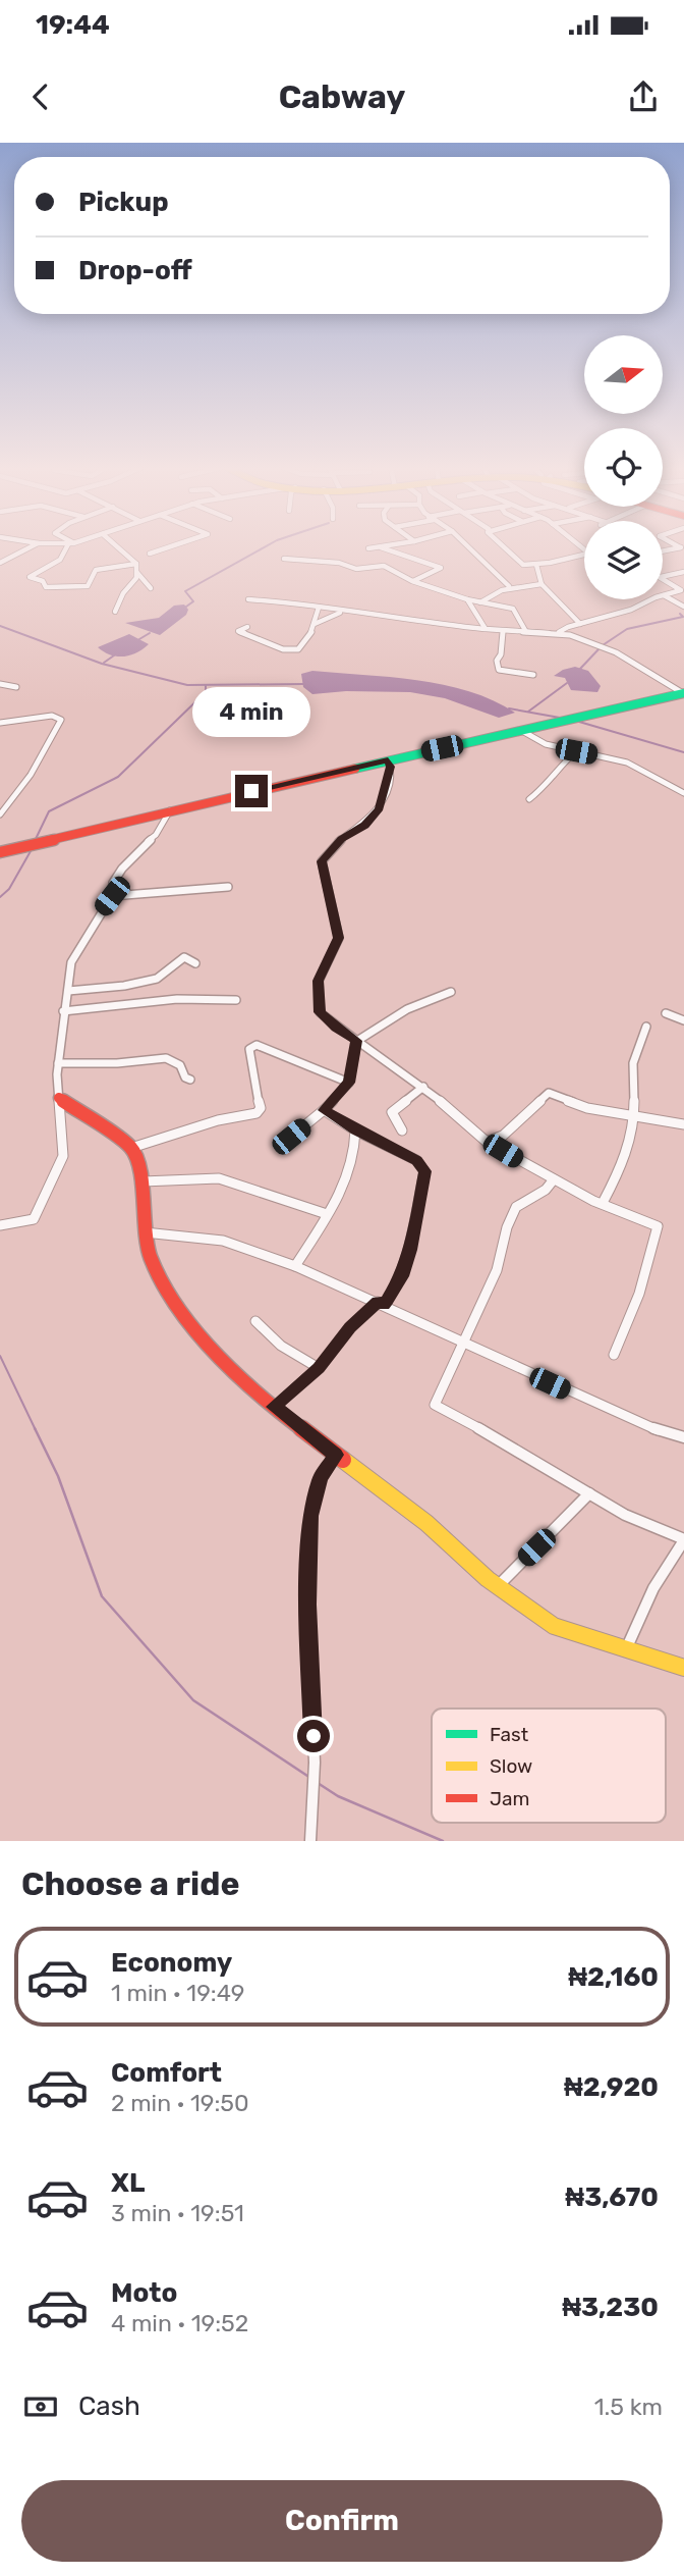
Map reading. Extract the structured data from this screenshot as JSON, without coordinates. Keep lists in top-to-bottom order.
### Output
{
  "legend": ["Fast", "Slow", "Jam"],
  "north": "right",
  "page": {
    "status": "19:44",
    "header": "Cabway",
    "banner": ["Pickup", "Drop-off"],
    "bubble": "4 min",
    "heading": "Choose a ride",
    "list": [
      {
        "name": "Economy",
        "note": "1 min · 19:49",
        "value": "₦2,160"
      },
      {
        "name": "Comfort",
        "note": "2 min · 19:50",
        "value": "₦2,920"
      },
      {
        "name": "XL",
        "note": "3 min · 19:51",
        "value": "₦3,670"
      },
      {
        "name": "Moto",
        "note": "4 min · 19:52",
        "value": "₦3,230"
      }
    ],
    "pay": ["Cash", "1.5 km"],
    "buttons": "Confirm"
  }
}
